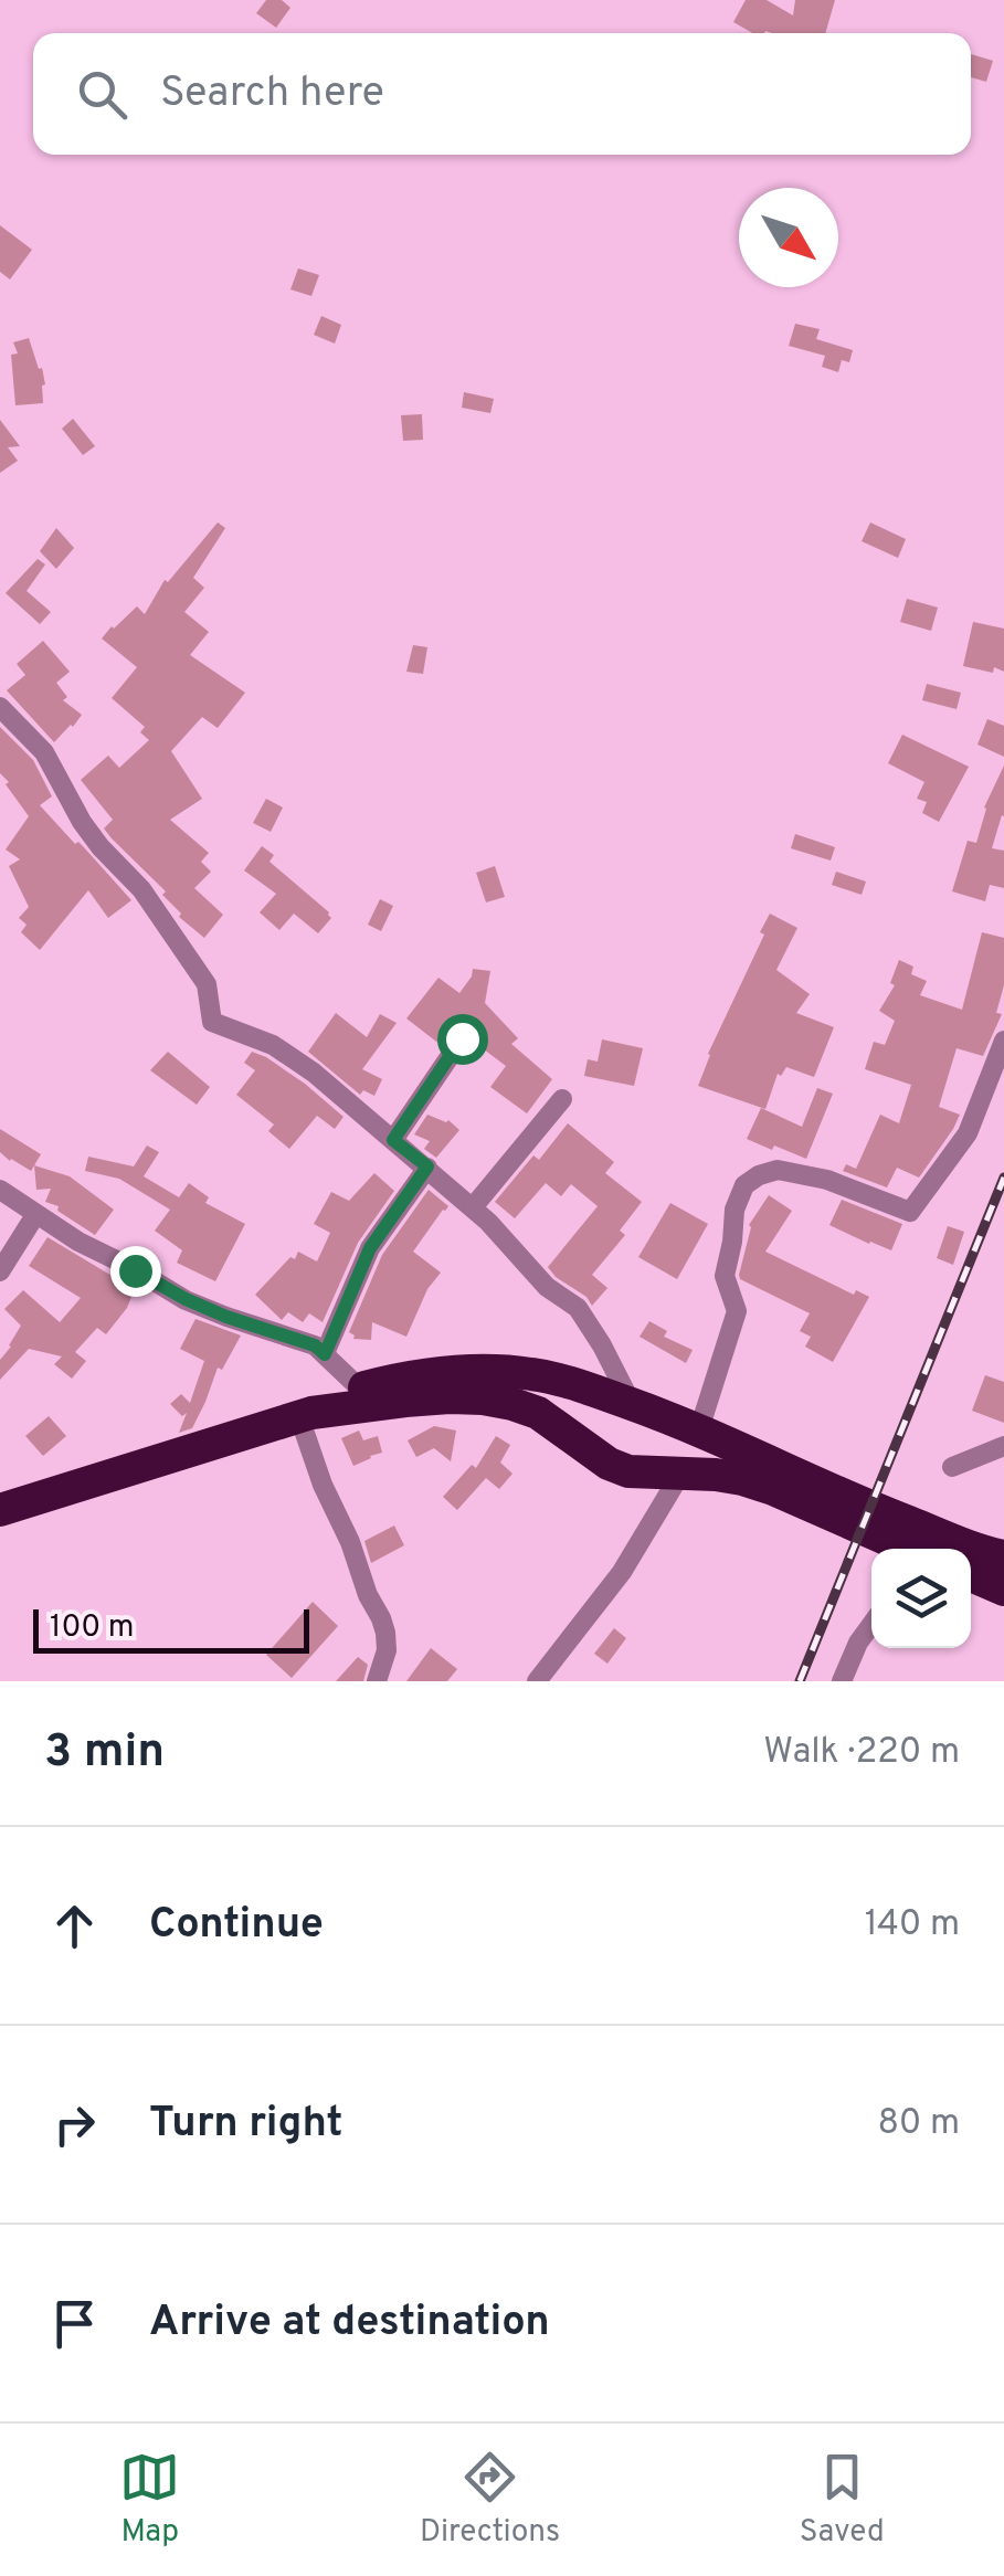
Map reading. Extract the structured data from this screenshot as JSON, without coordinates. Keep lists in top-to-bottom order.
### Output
{
  "scale_bar": "100 m",
  "north": "bottom right",
  "page": {
    "search": "Search here",
    "scale": "100 m",
    "heading": ["3 min", "Walk · 220 m"],
    "list": [
      ["Continue", "140 m"],
      ["Turn right", "80 m"],
      "Arrive at destination"
    ],
    "nav": ["Map", "Directions", "Saved"]
  }
}
